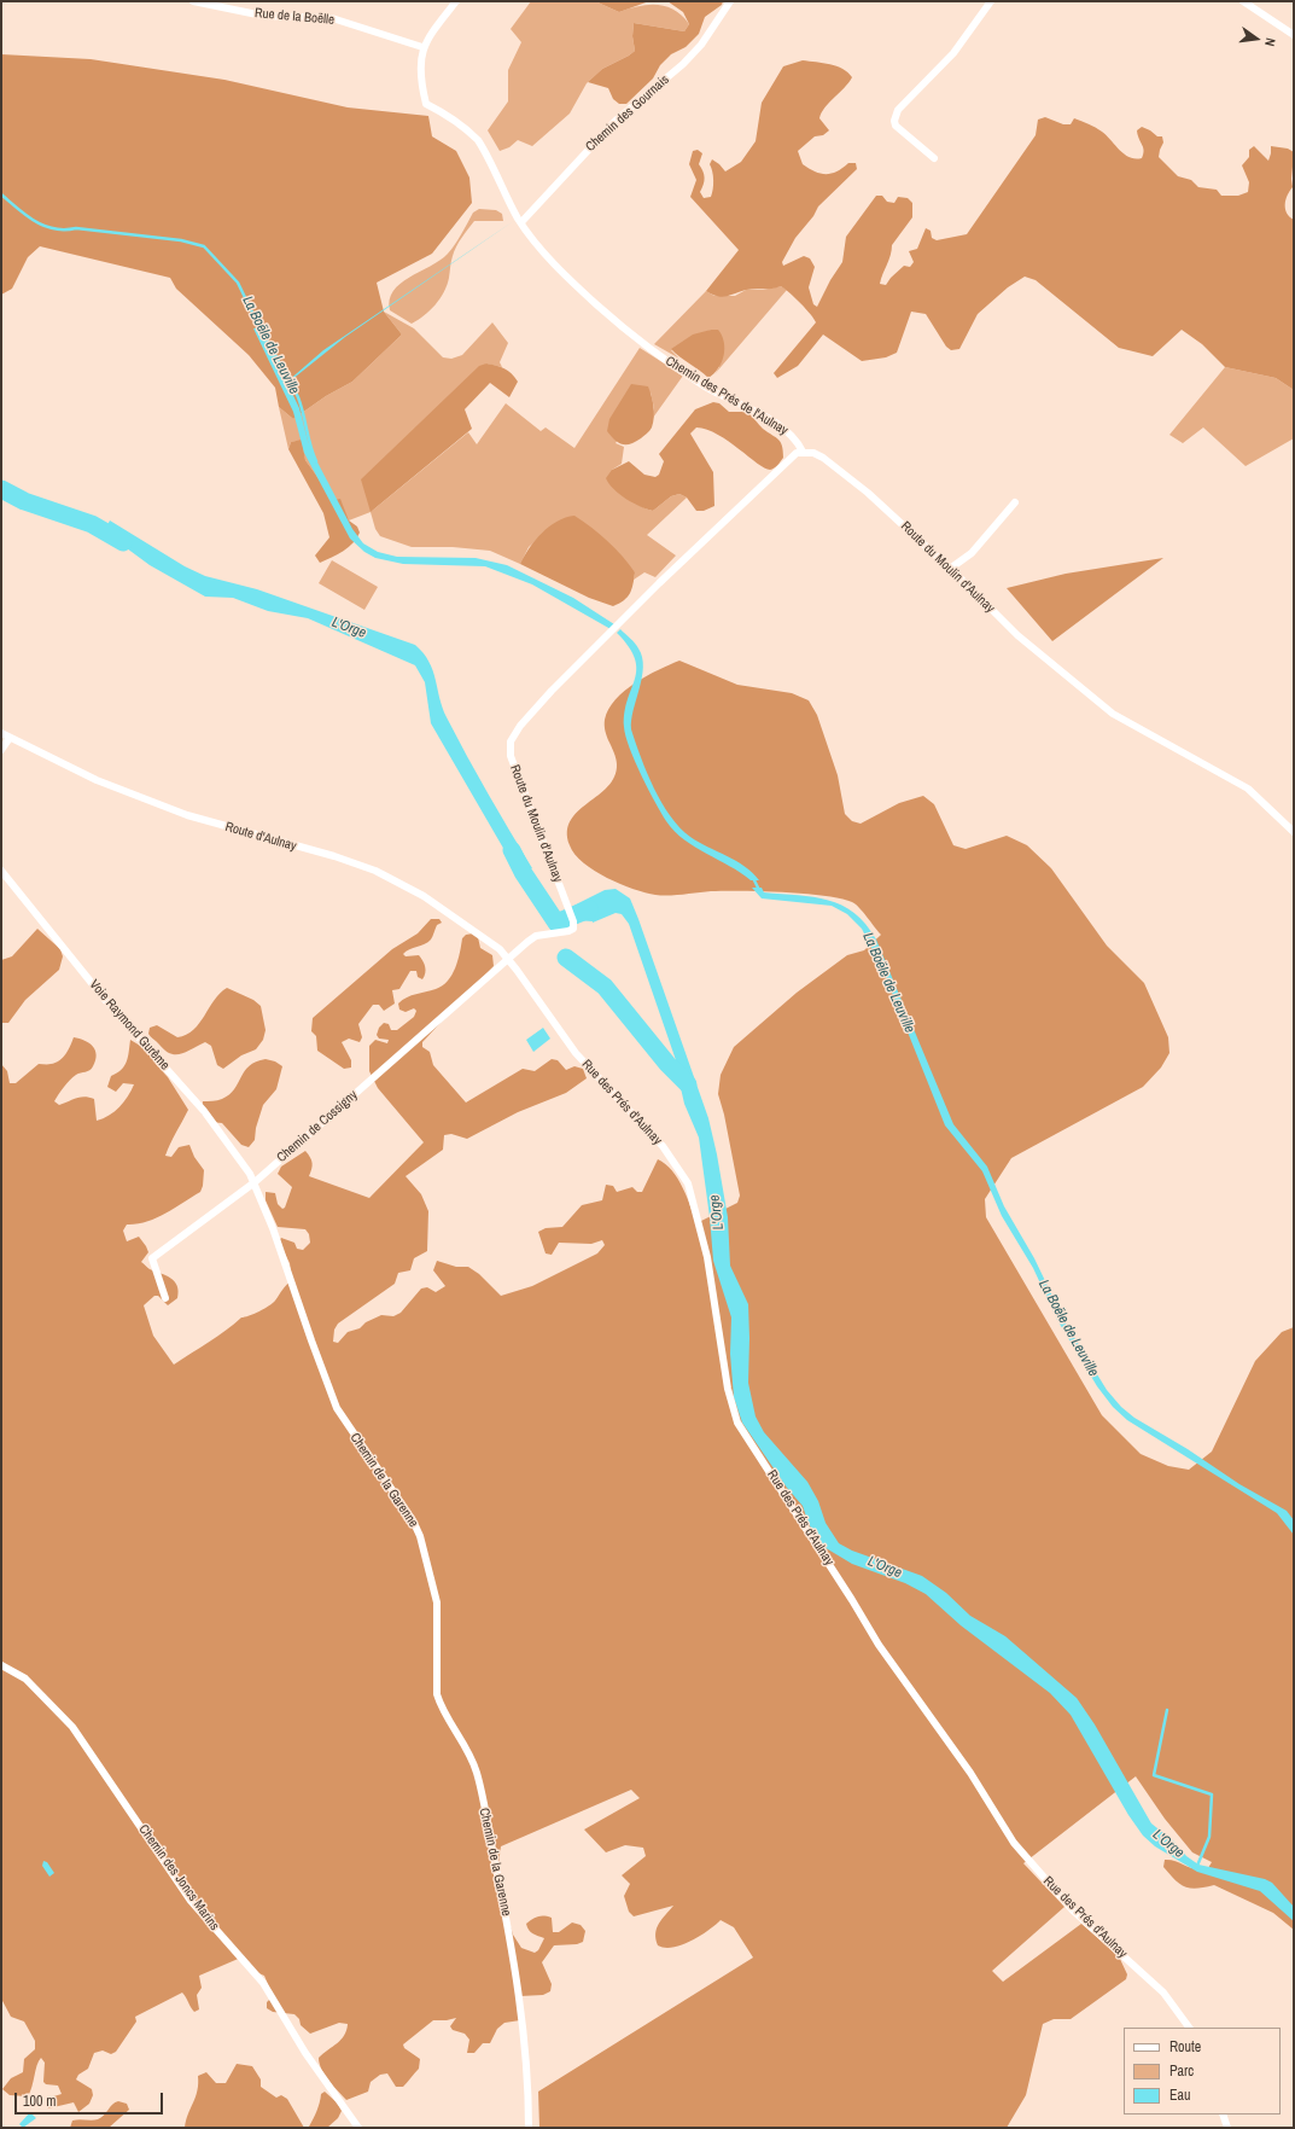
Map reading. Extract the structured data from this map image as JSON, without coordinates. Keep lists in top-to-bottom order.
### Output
{
  "streets": {
    "street": [
      "Rue de la Boëlle",
      "Chemin des Gournais",
      "Chemin des Prés de l'Aulnay",
      "Route du Moulin d'Aulnay",
      "Route d'Aulnay",
      "Voie Raymond Gurême",
      "Rue des Prés d'Aulnay",
      "Chemin de Cossigny",
      "Chemin de la Garenne",
      "Chemin des Joncs Marins"
    ]
  },
  "crossings": [
    ["Rue de la Boëlle", "Chemin des Prés de l'Aulnay"],
    ["Chemin des Gournais", "Chemin des Prés de l'Aulnay"],
    ["Chemin des Prés de l'Aulnay", "Route du Moulin d'Aulnay"],
    ["Route du Moulin d'Aulnay", "Chemin de Cossigny"],
    ["Route d'Aulnay", "Rue des Prés d'Aulnay"],
    ["Route d'Aulnay", "Chemin de Cossigny"],
    ["Voie Raymond Gurême", "Chemin de Cossigny"],
    ["Voie Raymond Gurême", "Chemin de la Garenne"],
    ["Rue des Prés d'Aulnay", "Chemin de Cossigny"],
    ["Chemin de Cossigny", "Chemin de la Garenne"]
  ],
  "water": ["La Boële de Leuville", "L'Orge"],
  "legend": ["Route", "Parc", "Eau"],
  "scale_bar": "100 m",
  "north": "right"
}
